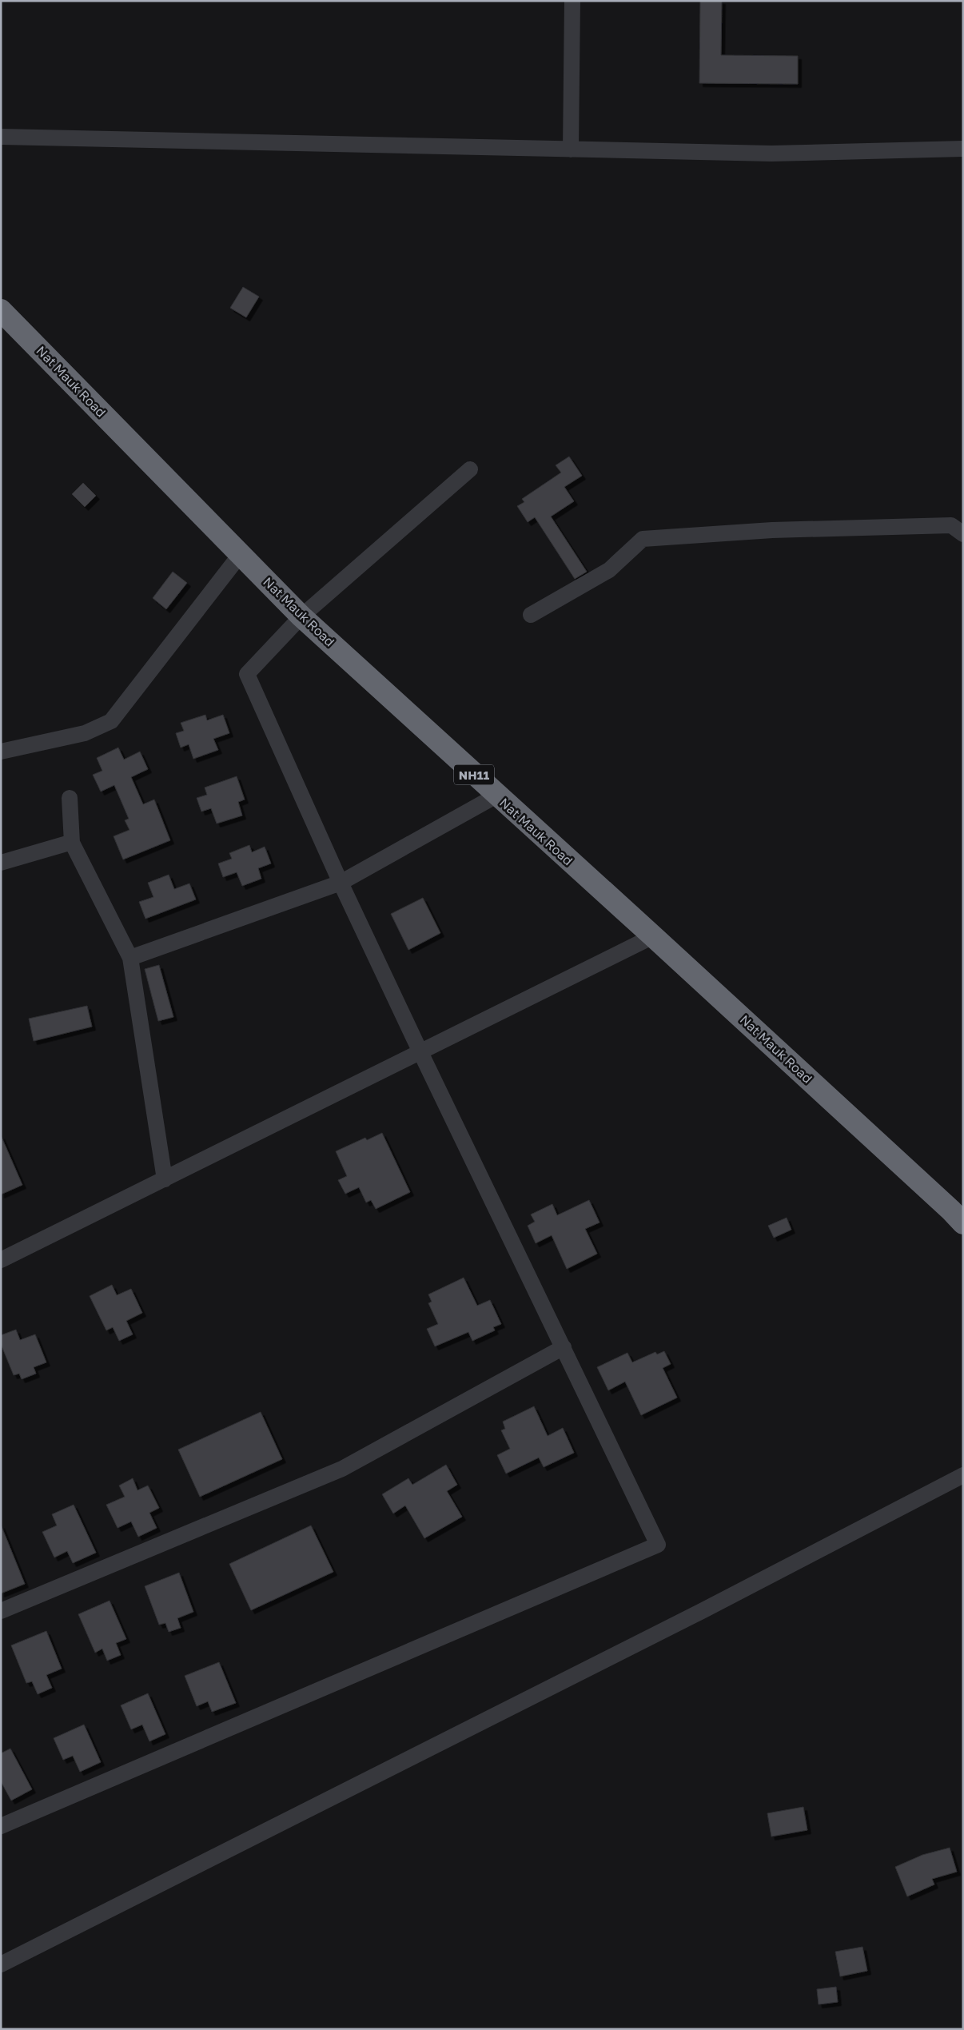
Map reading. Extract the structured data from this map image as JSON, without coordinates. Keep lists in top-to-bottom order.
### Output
{
  "streets": {
    "highway": ["Nat Mauk Road", "NH11"]
  }
}
